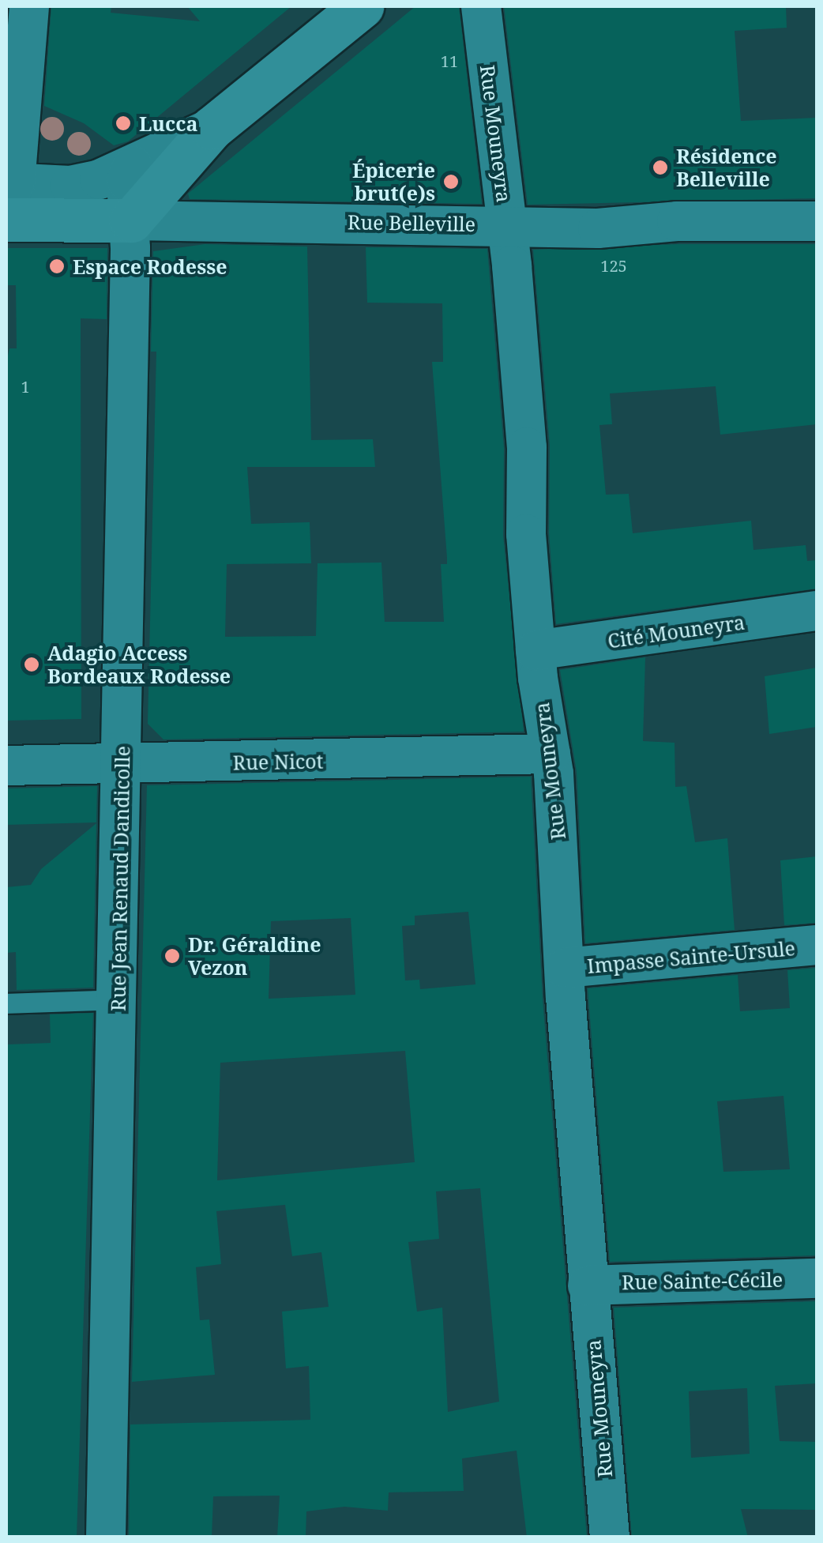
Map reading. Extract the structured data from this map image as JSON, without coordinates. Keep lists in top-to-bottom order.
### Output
{
  "streets": {
    "street": [
      "Rue Mouneyra",
      "Rue Belleville",
      "Cité Mouneyra",
      "Rue Nicot",
      "Rue Jean Renaud Dandicolle",
      "Impasse Sainte-Ursule",
      "Rue Sainte-Cécile"
    ]
  },
  "crossings": [
    ["Rue Mouneyra", "Rue Belleville"],
    ["Rue Mouneyra", "Cité Mouneyra"],
    ["Rue Mouneyra", "Rue Nicot"],
    ["Rue Mouneyra", "Impasse Sainte-Ursule"],
    ["Rue Mouneyra", "Rue Sainte-Cécile"],
    ["Rue Belleville", "Rue Jean Renaud Dandicolle"],
    ["Rue Nicot", "Rue Jean Renaud Dandicolle"]
  ],
  "places": [
    "Lucca",
    "Résidence Belleville",
    "Épicerie brut(e)s",
    "Espace Rodesse",
    "Adagio Access Bordeaux Rodesse",
    "Dr. Géraldine Vezon"
  ],
  "house_numbers": ["11", "125", "1"]
}
